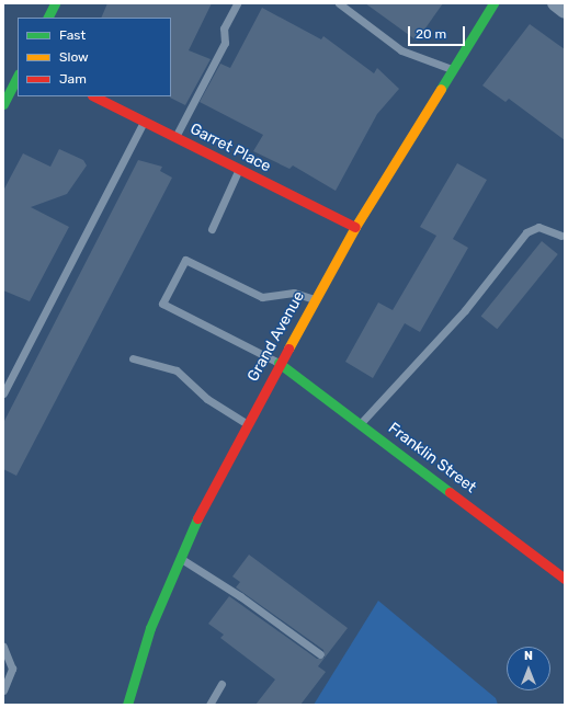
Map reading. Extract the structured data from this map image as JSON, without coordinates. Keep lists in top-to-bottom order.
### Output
{
  "streets": {
    "main road": ["Garret Place", "Grand Avenue", "Franklin Street"]
  },
  "crossings": [
    ["Garret Place", "Grand Avenue"],
    ["Grand Avenue", "Franklin Street"]
  ],
  "legend": ["Fast", "Slow", "Jam"],
  "scale_bar": "20 m",
  "north": "top"
}
